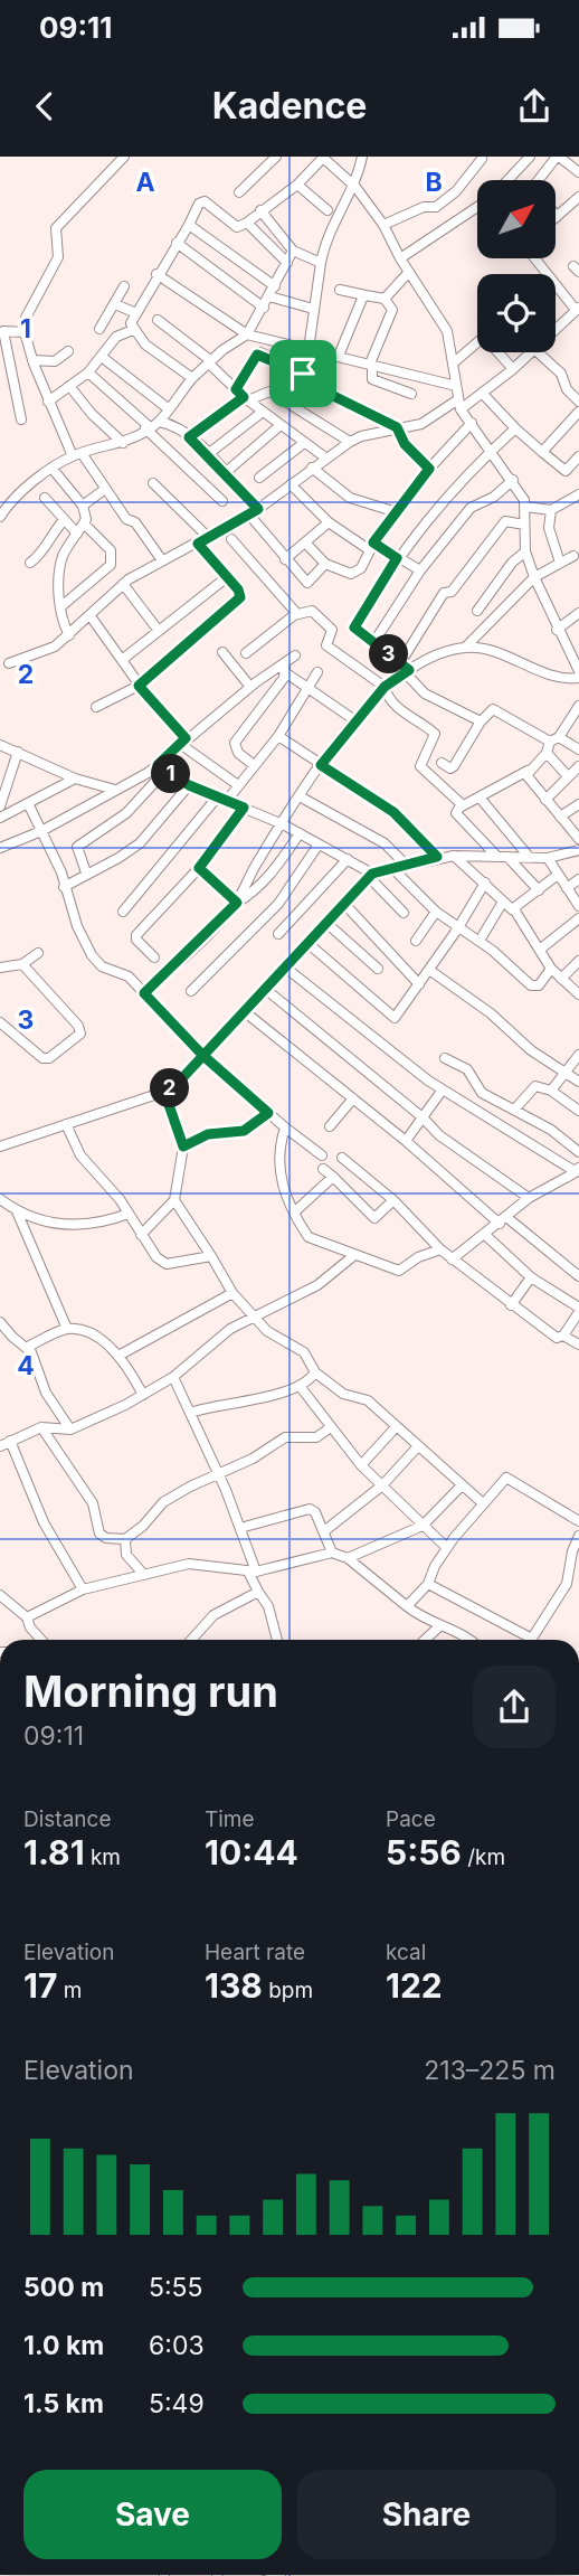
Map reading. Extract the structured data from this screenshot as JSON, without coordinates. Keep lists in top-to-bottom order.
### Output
{
  "north": "top right",
  "page": {
    "status": "09:11",
    "header": "Kadence",
    "pins": ["3", "1", "2"],
    "heading": ["Morning run", "09:11"],
    "stats": [
      ["Distance", "1.81 km"],
      ["Time", "10:44"],
      ["Pace", "5:56 /km"],
      ["Elevation", "17 m"],
      ["Heart rate", "138 bpm"],
      ["kcal", "122"]
    ],
    "chart": ["Elevation", "213–225 m"],
    "list": [
      {
        "name": "500 m",
        "note": "5:55"
      },
      {
        "name": "1.0 km",
        "note": "6:03"
      },
      {
        "name": "1.5 km",
        "note": "5:49"
      }
    ],
    "buttons": ["Save", "Share"]
  },
  "grid": {
    "columns": ["A", "B"],
    "rows": [
      "1",
      "2",
      "3",
      "4"
    ]
  }
}
